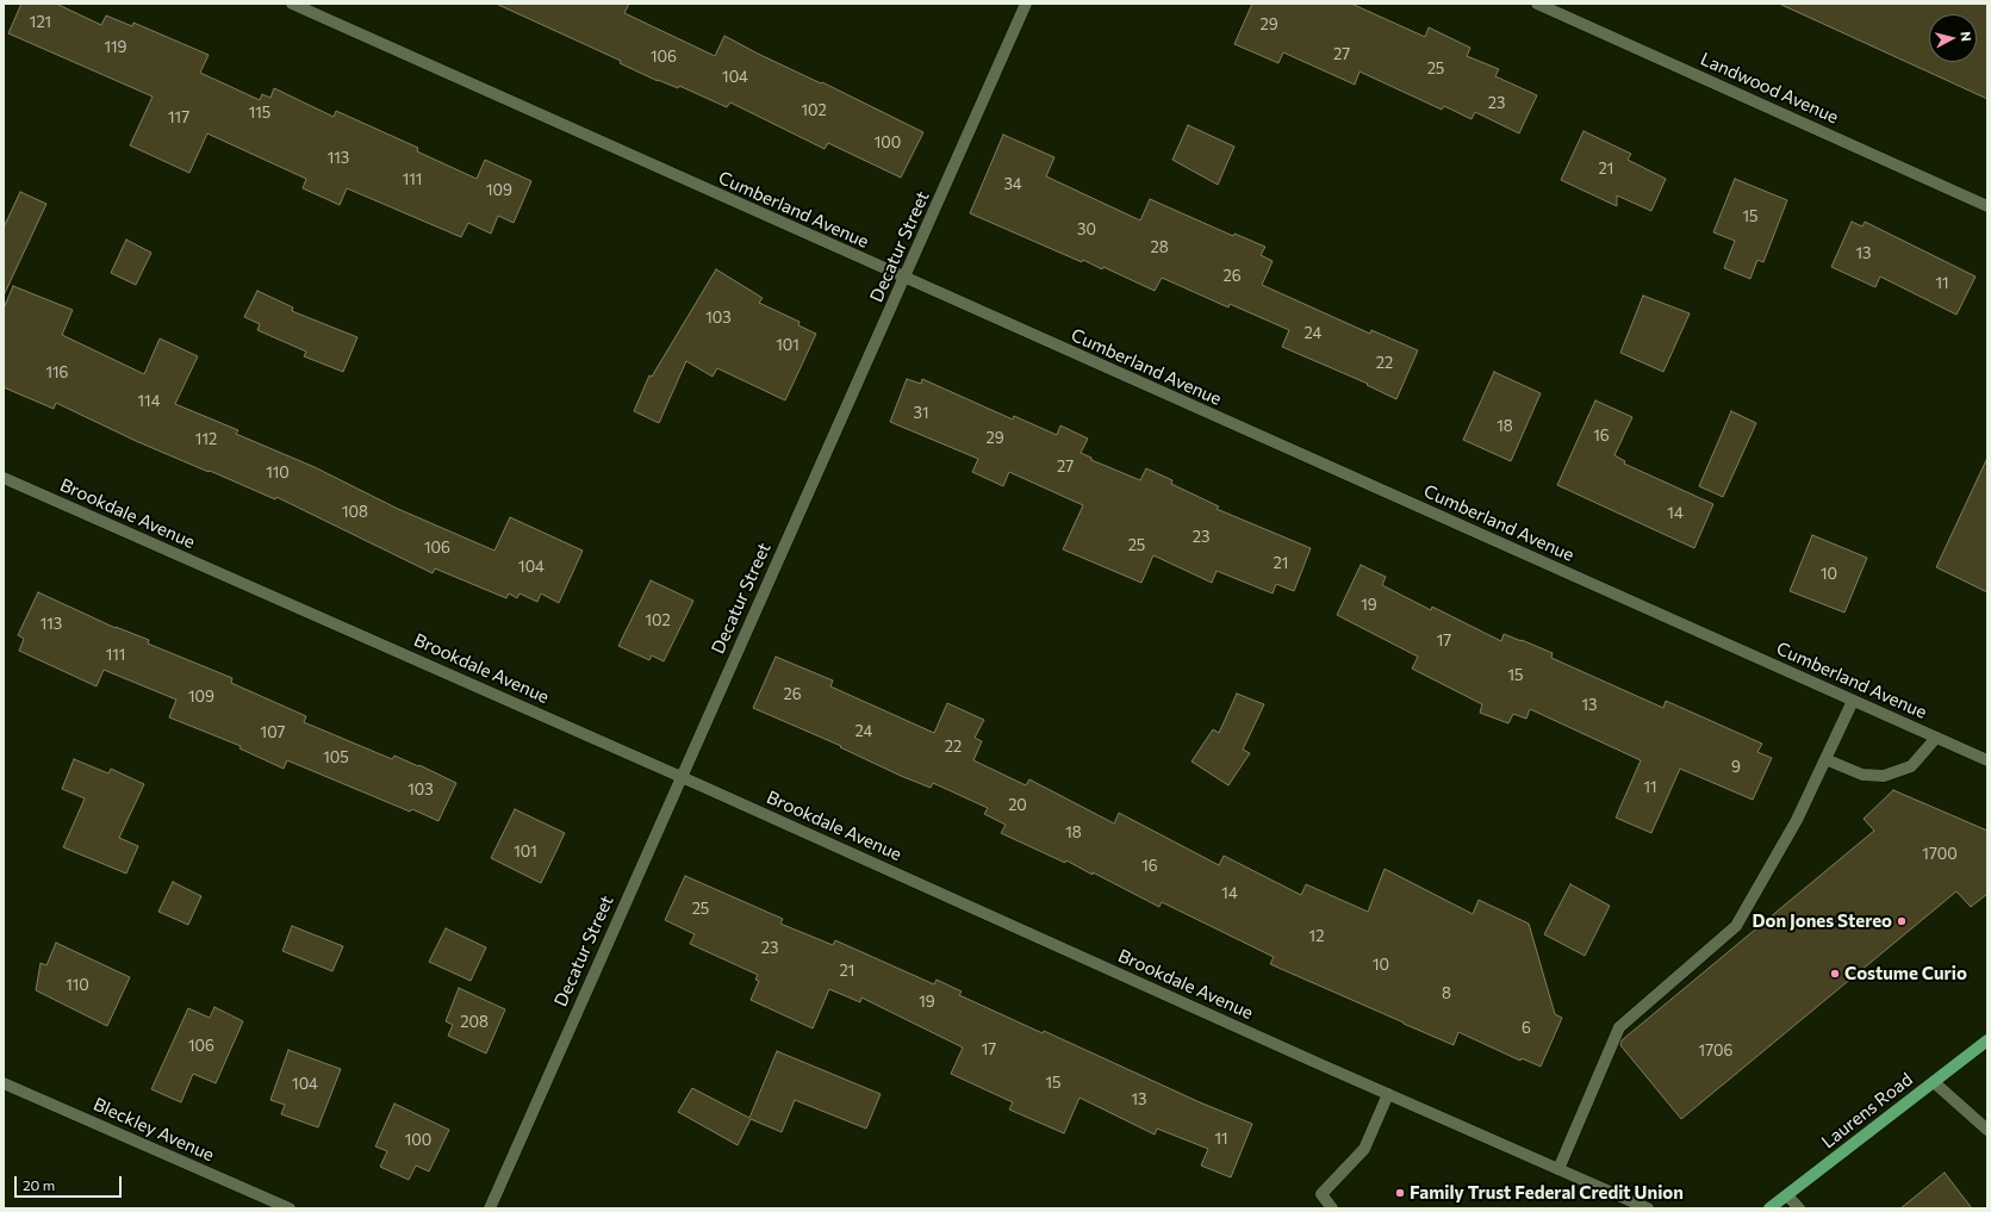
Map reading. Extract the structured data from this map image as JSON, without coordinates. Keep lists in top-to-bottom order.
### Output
{
  "streets": {
    "main road": ["Laurens Road"],
    "street": [
      "Landwood Avenue",
      "Cumberland Avenue",
      "Decatur Street",
      "Brookdale Avenue",
      "Bleckley Avenue"
    ]
  },
  "crossings": [
    ["Cumberland Avenue", "Decatur Street"],
    ["Decatur Street", "Brookdale Avenue"]
  ],
  "places": ["Don Jones Stereo", "Costume Curio", "Family Trust Federal Credit Union"],
  "house_numbers": [
    "121",
    "29",
    "119",
    "27",
    "106",
    "25",
    "104",
    "23",
    "102",
    "115",
    "117",
    "100",
    "113",
    "21",
    "111",
    "34",
    "109",
    "15",
    "30",
    "28",
    "13",
    "26",
    "11",
    "103",
    "24",
    "101",
    "22",
    "116",
    "114",
    "31",
    "18",
    "16",
    "29",
    "112",
    "27",
    "110",
    "108",
    "14",
    "23",
    "25",
    "106",
    "21",
    "104",
    "10",
    "19",
    "102",
    "113",
    "17",
    "111",
    "15",
    "26",
    "109",
    "13",
    "24",
    "107",
    "22",
    "105",
    "9",
    "11",
    "103",
    "20",
    "18",
    "101",
    "1700",
    "16",
    "14",
    "25",
    "12",
    "23",
    "10",
    "21",
    "110",
    "8",
    "19",
    "208",
    "6",
    "106",
    "17",
    "1706",
    "15",
    "104",
    "13",
    "11",
    "100"
  ],
  "scale_bar": "20 m",
  "north": "right"
}
